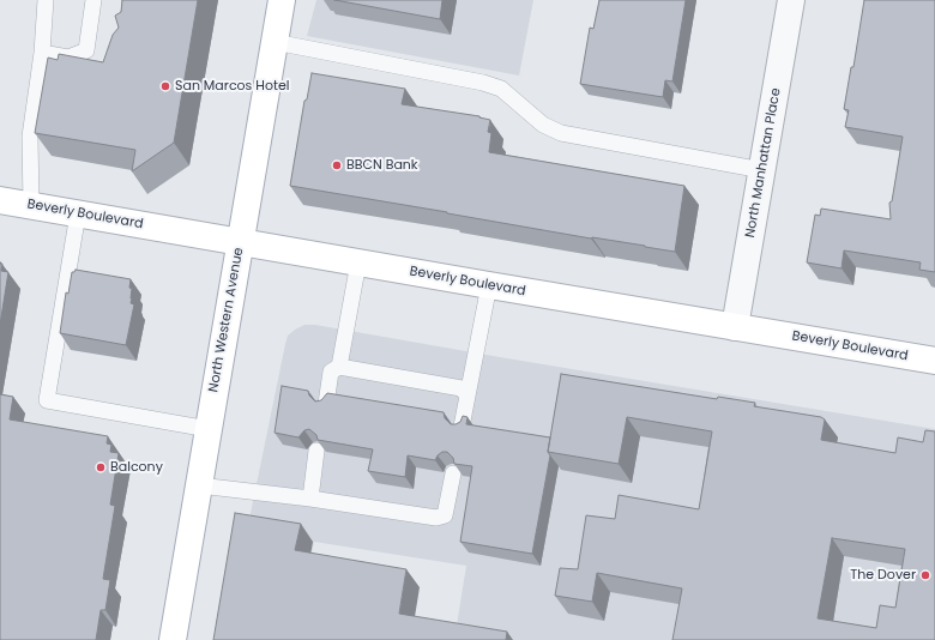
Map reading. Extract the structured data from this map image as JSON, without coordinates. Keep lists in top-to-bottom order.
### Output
{
  "streets": {
    "main road": ["Beverly Boulevard", "North Western Avenue"],
    "street": ["North Manhattan Place"]
  },
  "crossings": [
    ["North Manhattan Place", "Beverly Boulevard"],
    ["Beverly Boulevard", "North Western Avenue"]
  ],
  "places": [
    "San Marcos Hotel",
    "BBCN Bank",
    "Balcony",
    "The Dover"
  ]
}
